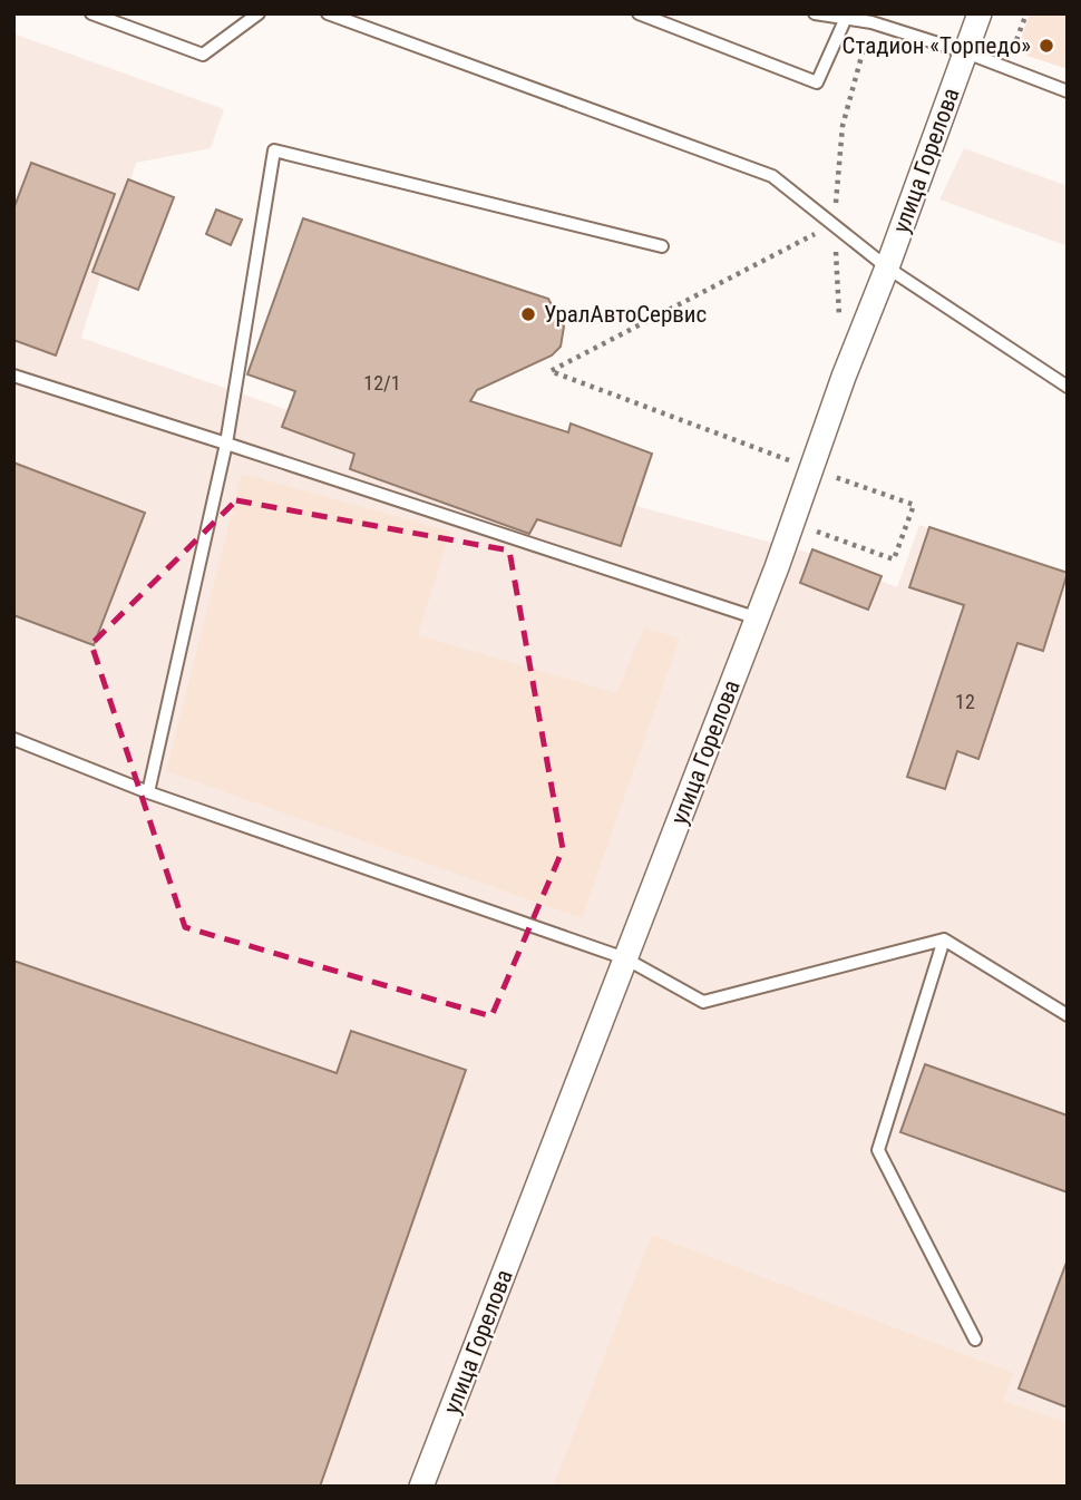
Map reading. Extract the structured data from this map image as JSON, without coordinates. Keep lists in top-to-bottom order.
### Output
{
  "streets": {
    "street": ["улица Горелова"]
  },
  "places": ["Стадион «Торпедо»", "УралАвтоСервис"],
  "house_numbers": ["12/1", "12"]
}
